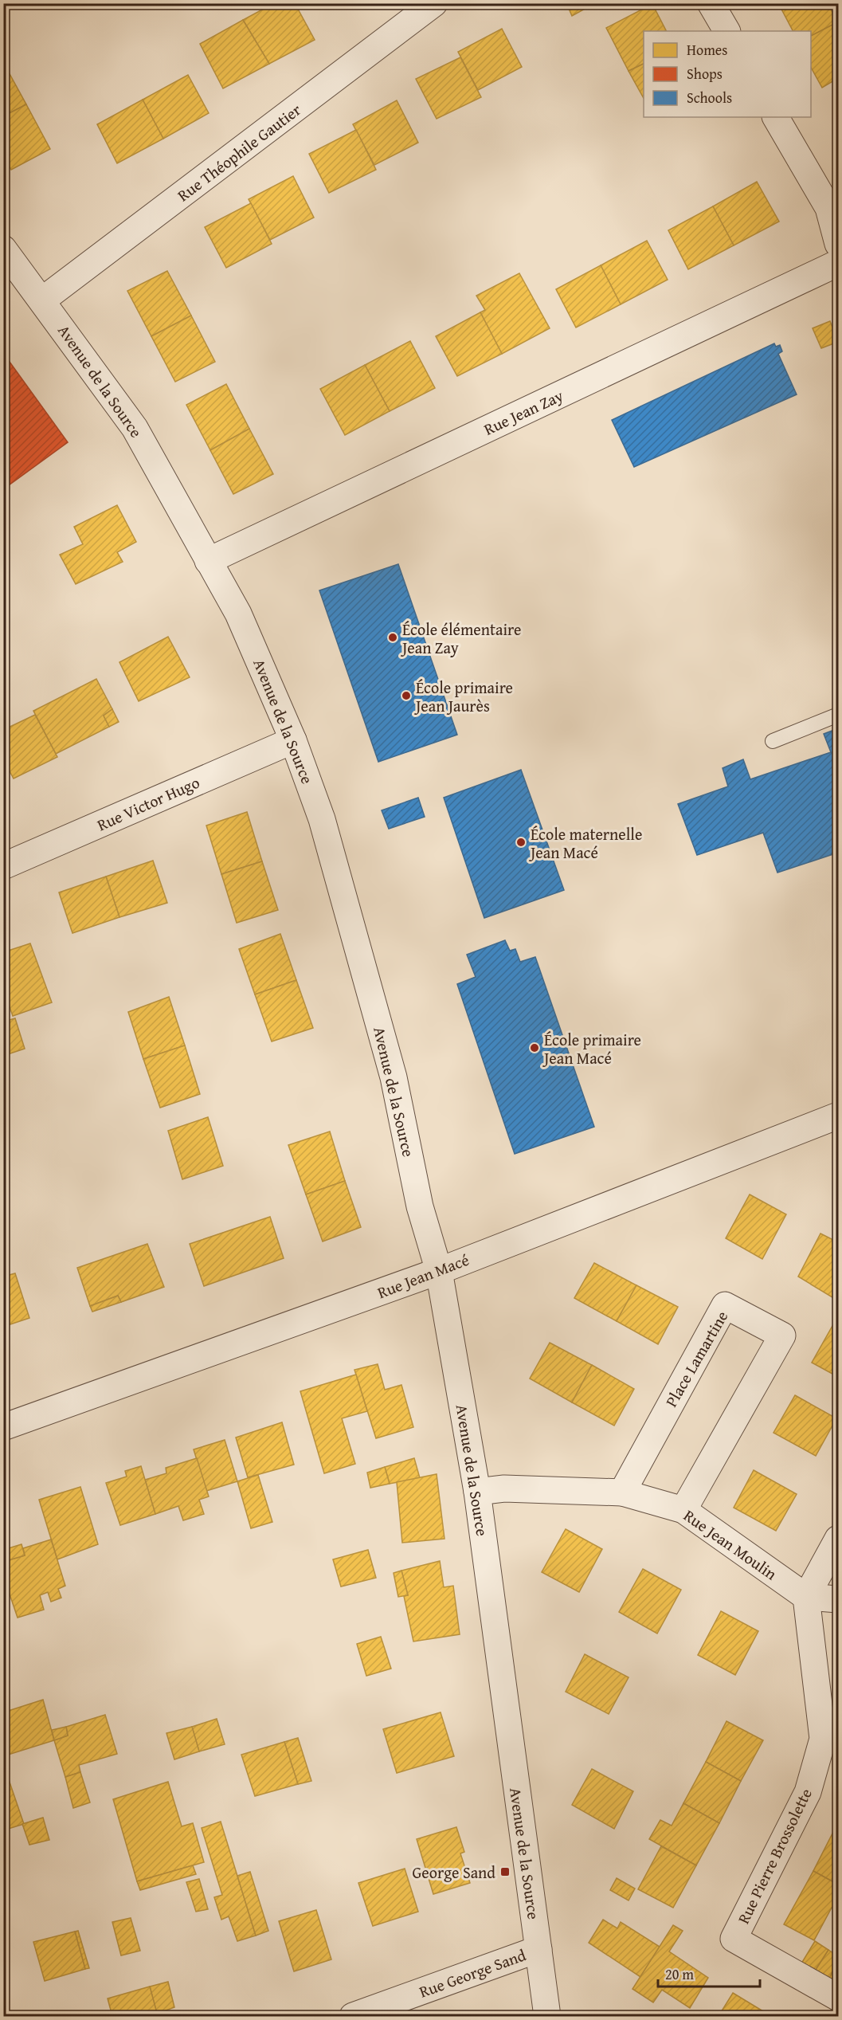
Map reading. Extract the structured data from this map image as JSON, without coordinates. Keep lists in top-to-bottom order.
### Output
{
  "streets": {
    "street": [
      "Rue Théophile Gautier",
      "Avenue de la Source",
      "Rue Jean Zay",
      "Rue Victor Hugo",
      "Rue Jean Macé",
      "Place Lamartine",
      "Rue Jean Moulin",
      "Rue Pierre Brossolette",
      "Rue George Sand"
    ]
  },
  "crossings": [
    ["Rue Théophile Gautier", "Avenue de la Source"],
    ["Avenue de la Source", "Rue Jean Zay"],
    ["Avenue de la Source", "Rue Victor Hugo"],
    ["Avenue de la Source", "Rue Jean Macé"],
    ["Avenue de la Source", "Rue Jean Moulin"],
    ["Avenue de la Source", "Rue George Sand"],
    ["Place Lamartine", "Rue Jean Moulin"],
    ["Rue Jean Moulin", "Rue Pierre Brossolette"]
  ],
  "places": {
    "other": [
      "École élémentaire Jean Zay",
      "École primaire Jean Jaurès",
      "École maternelle Jean Macé",
      "École primaire Jean Macé"
    ],
    "transit": ["George Sand"]
  },
  "legend": ["Homes", "Shops", "Schools"],
  "scale_bar": "20 m"
}
